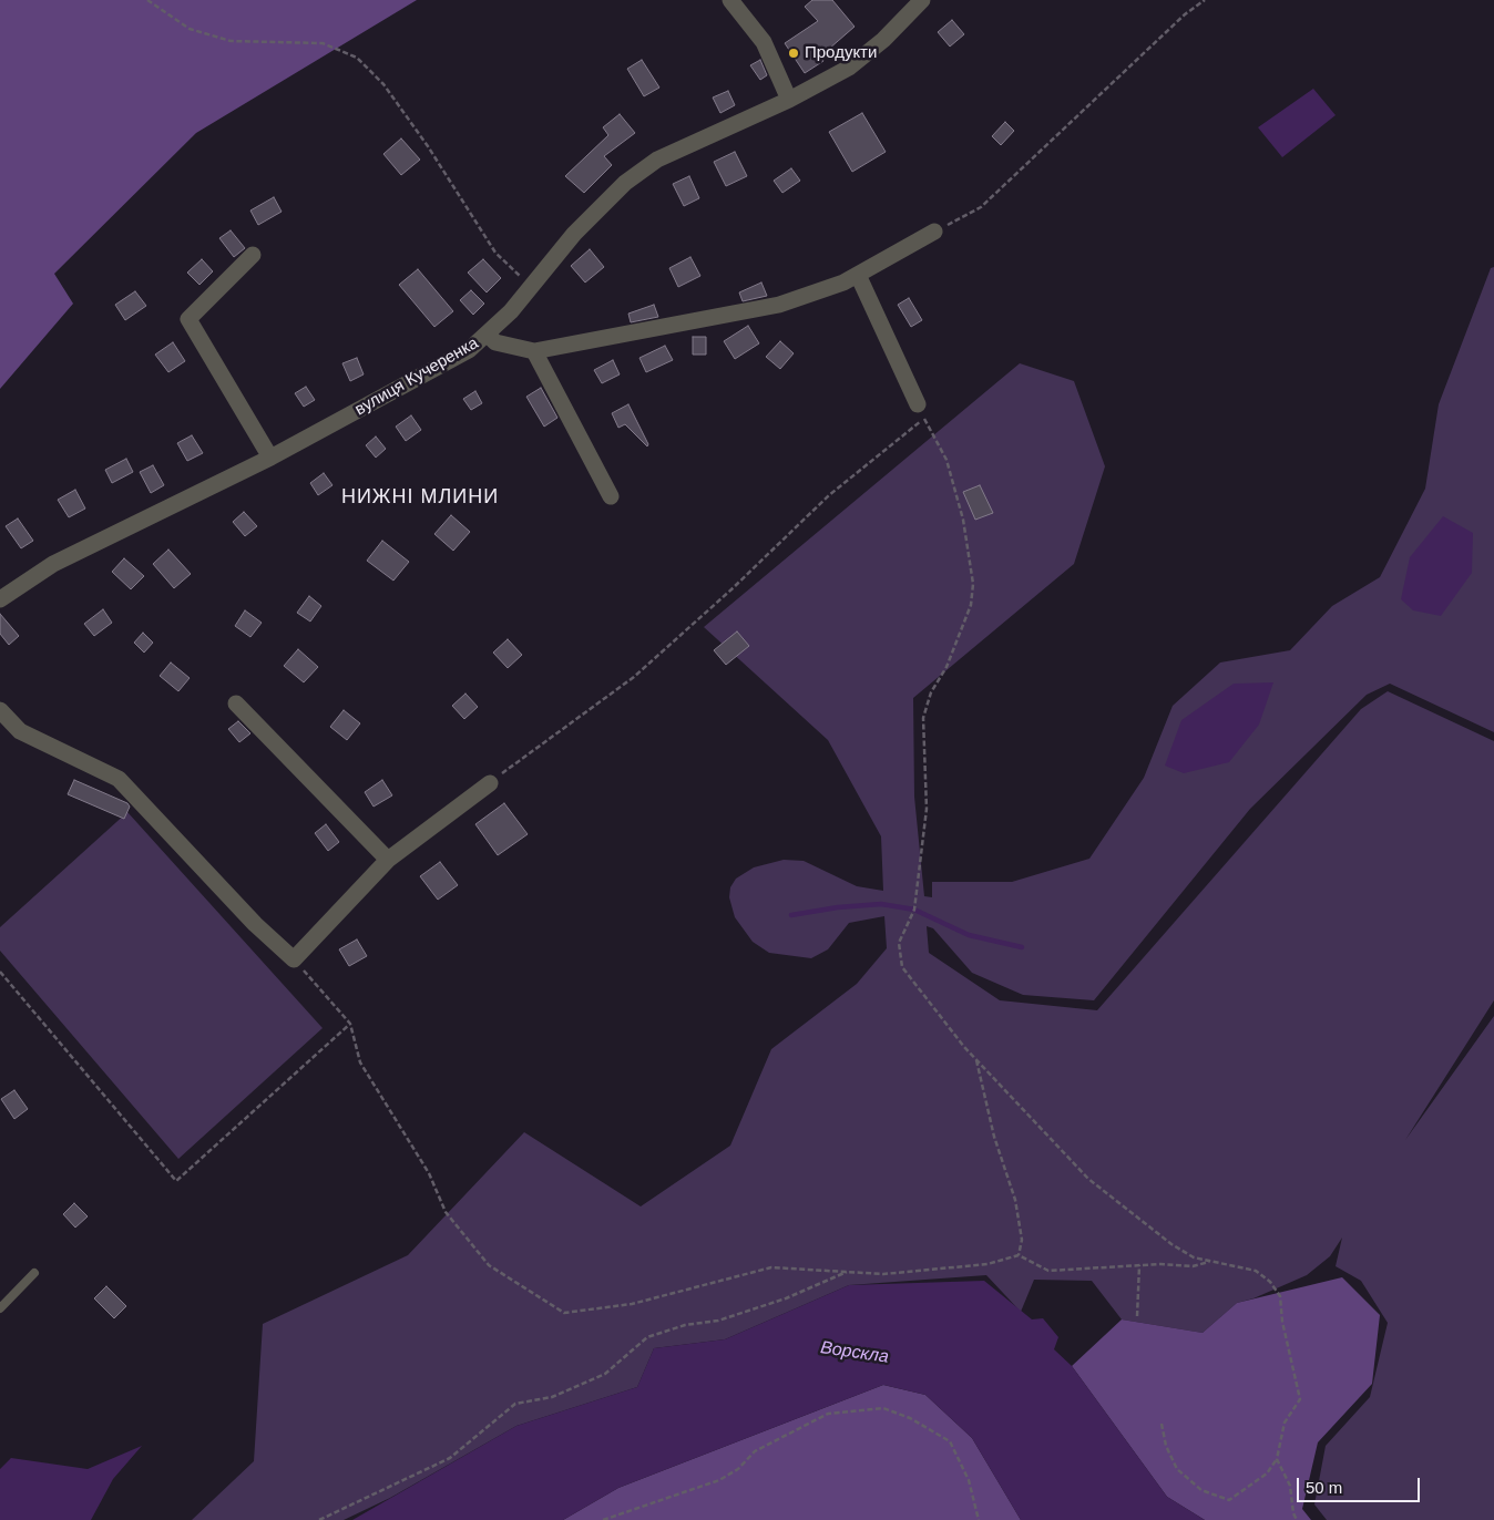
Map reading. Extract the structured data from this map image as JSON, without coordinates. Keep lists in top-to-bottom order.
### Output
{
  "streets": {
    "street": ["вулиця Кучеренка"]
  },
  "districts": ["НИЖНІ МЛИНИ"],
  "water": ["Ворскла"],
  "places": ["Продукти"],
  "scale_bar": "50 m"
}
